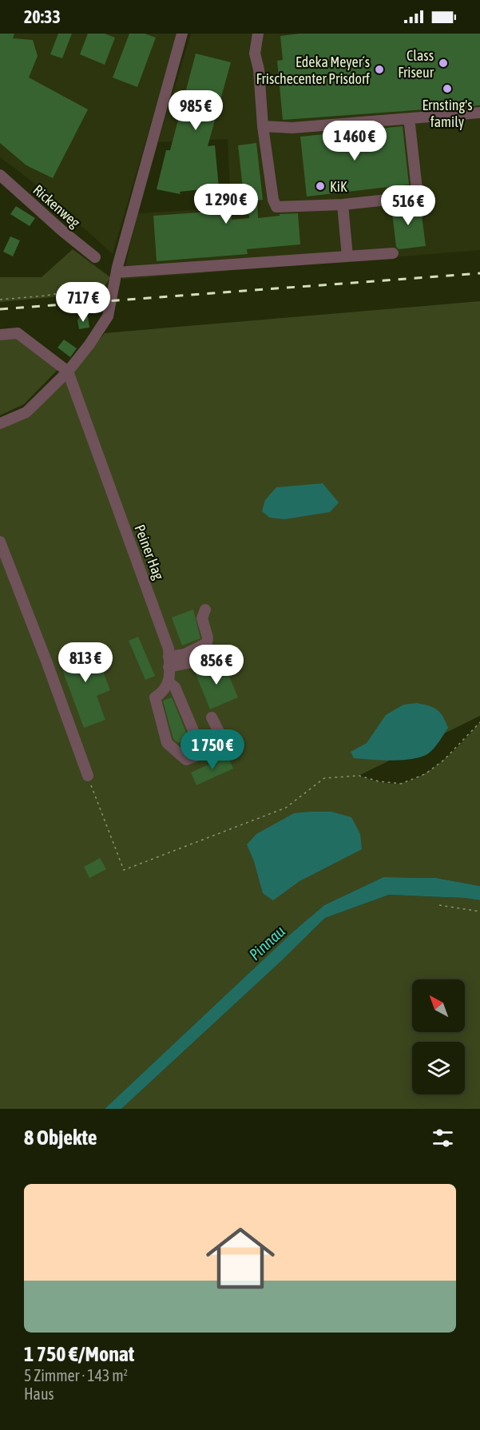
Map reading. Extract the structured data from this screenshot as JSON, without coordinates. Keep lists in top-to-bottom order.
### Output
{
  "streets": {
    "street": ["Rickenweg", "Peiner Hag"]
  },
  "water": ["Pinnau"],
  "places": [
    "Class Friseur",
    "Edeka Meyer´s Frischecenter Prisdorf",
    "Ernsting's family",
    "KiK"
  ],
  "north": "top left",
  "page": {
    "status": "20:33",
    "price": [
      "985 €",
      "1 460 €",
      "1 290 €",
      "516 €",
      "717 €",
      "813 €",
      "856 €",
      "1 750 €"
    ],
    "heading": "8 Objekte",
    "list": [
      {
        "name": "1 750 €/Monat",
        "note": "5 Zimmer · 143 m² · Haus"
      }
    ]
  }
}
